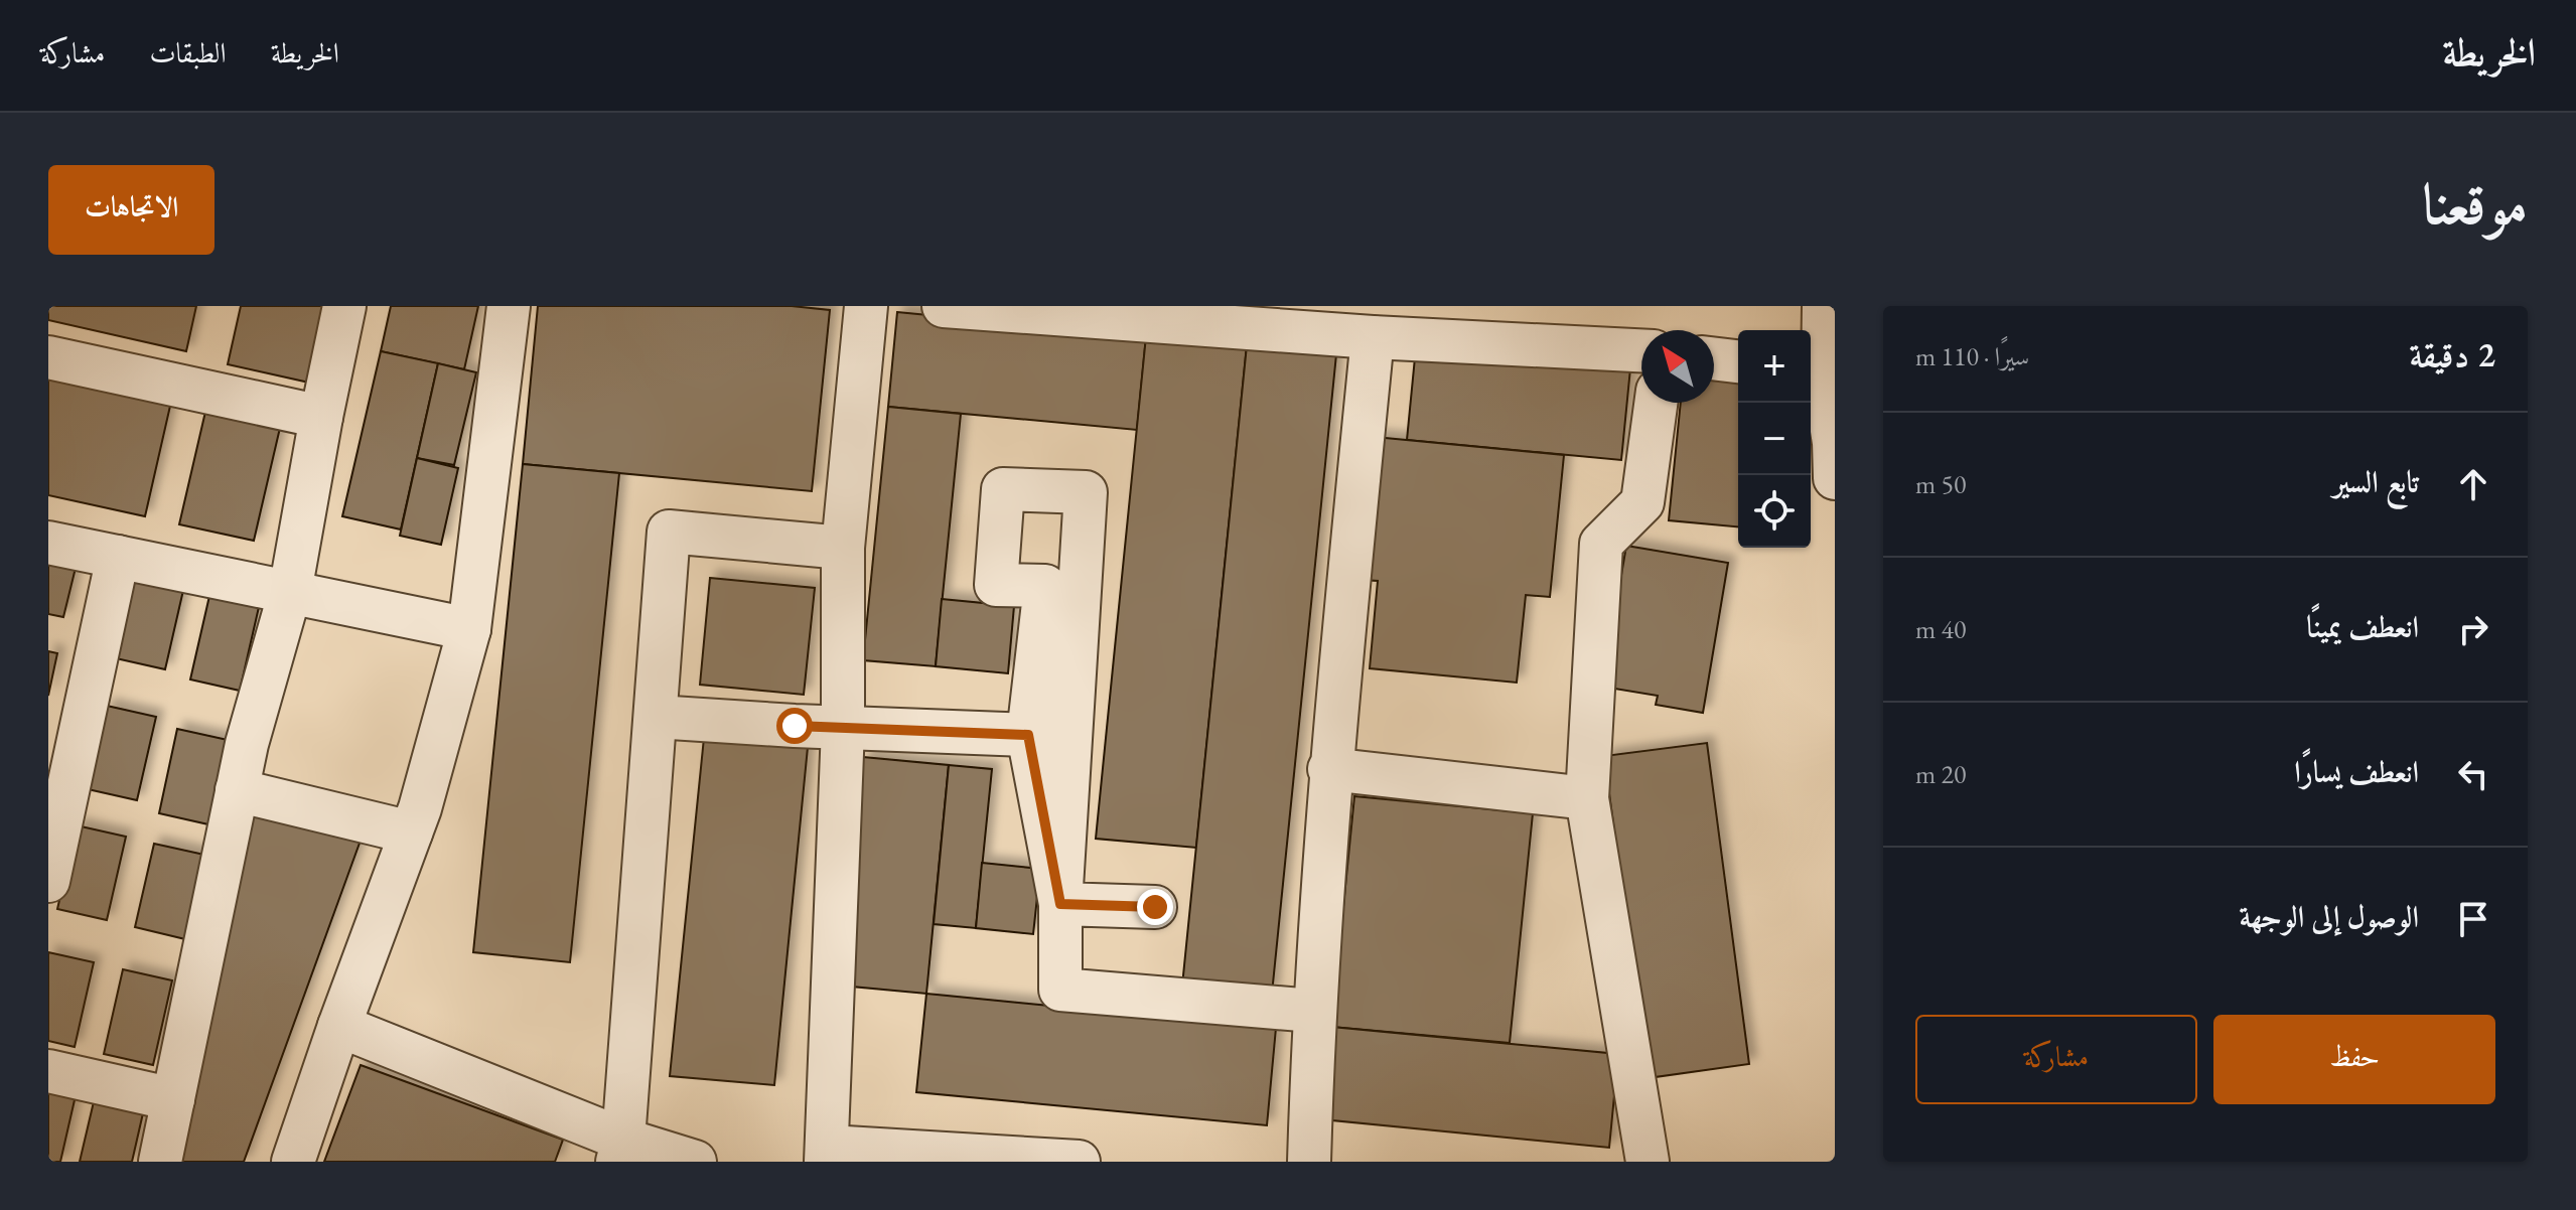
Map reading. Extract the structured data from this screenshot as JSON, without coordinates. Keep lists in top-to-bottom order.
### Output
{
  "north": "top left",
  "page": {
    "header": "الخريطة",
    "nav": ["الخريطة", "الطبقات", "مشاركة"],
    "title": "موقعنا",
    "buttons": [
      "الاتجاهات",
      ["حفظ", "مشاركة"]
    ],
    "heading": ["2 دقيقة", "سيرًا · 110 m"],
    "map_buttons": ["+", "−"],
    "list": [
      ["تابع السير", "50 m"],
      ["انعطف يمينًا", "40 m"],
      ["انعطف يسارًا", "20 m"],
      "الوصول إلى الوجهة"
    ]
  }
}
